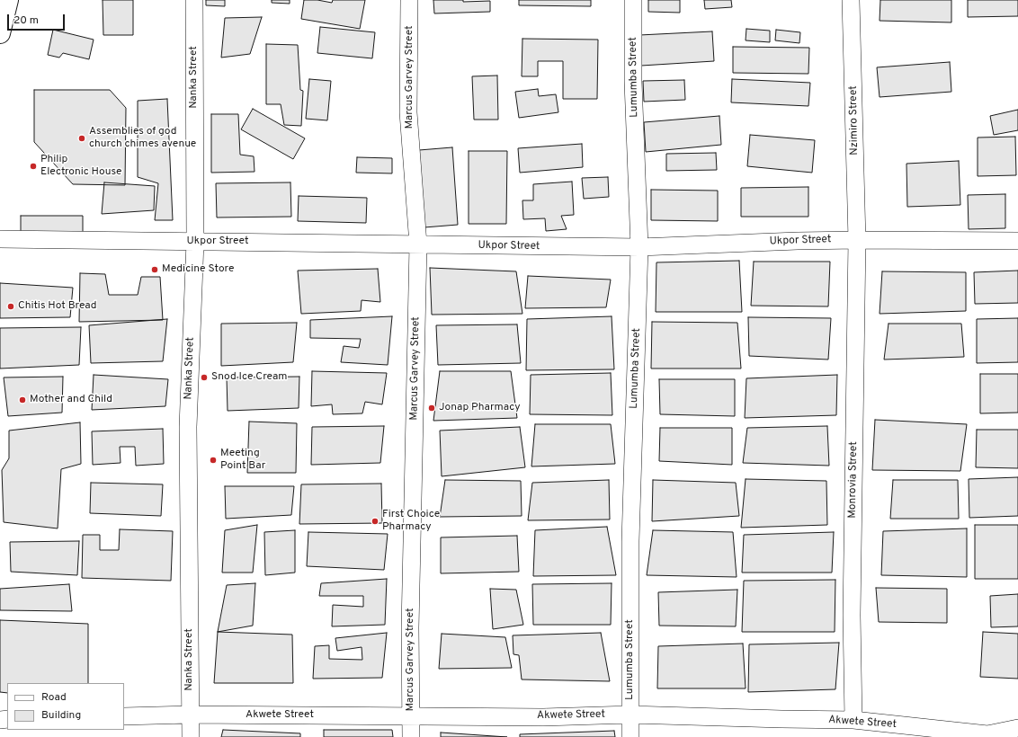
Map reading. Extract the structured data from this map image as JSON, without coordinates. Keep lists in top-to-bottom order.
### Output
{
  "streets": {
    "street": [
      "Nanka Street",
      "Marcus Garvey Street",
      "Lumumba Street",
      "Nzimiro Street",
      "Ukpor Street",
      "Monrovia Street",
      "Akwete Street"
    ]
  },
  "crossings": [
    ["Nanka Street", "Ukpor Street"],
    ["Nanka Street", "Akwete Street"],
    ["Marcus Garvey Street", "Ukpor Street"],
    ["Marcus Garvey Street", "Akwete Street"],
    ["Lumumba Street", "Ukpor Street"],
    ["Lumumba Street", "Akwete Street"],
    ["Nzimiro Street", "Ukpor Street"],
    ["Nzimiro Street", "Monrovia Street"],
    ["Ukpor Street", "Monrovia Street"],
    ["Monrovia Street", "Akwete Street"]
  ],
  "places": [
    "Assemblies of god church chimes avenue",
    "Philip Electronic House",
    "Medicine Store",
    "Chitis Hot Bread",
    "Snod Ice Cream",
    "Mother and Child",
    "Jonap Pharmacy",
    "Meeting Point Bar",
    "First Choice Pharmacy"
  ],
  "legend": ["Road", "Building"],
  "scale_bar": "20 m"
}
